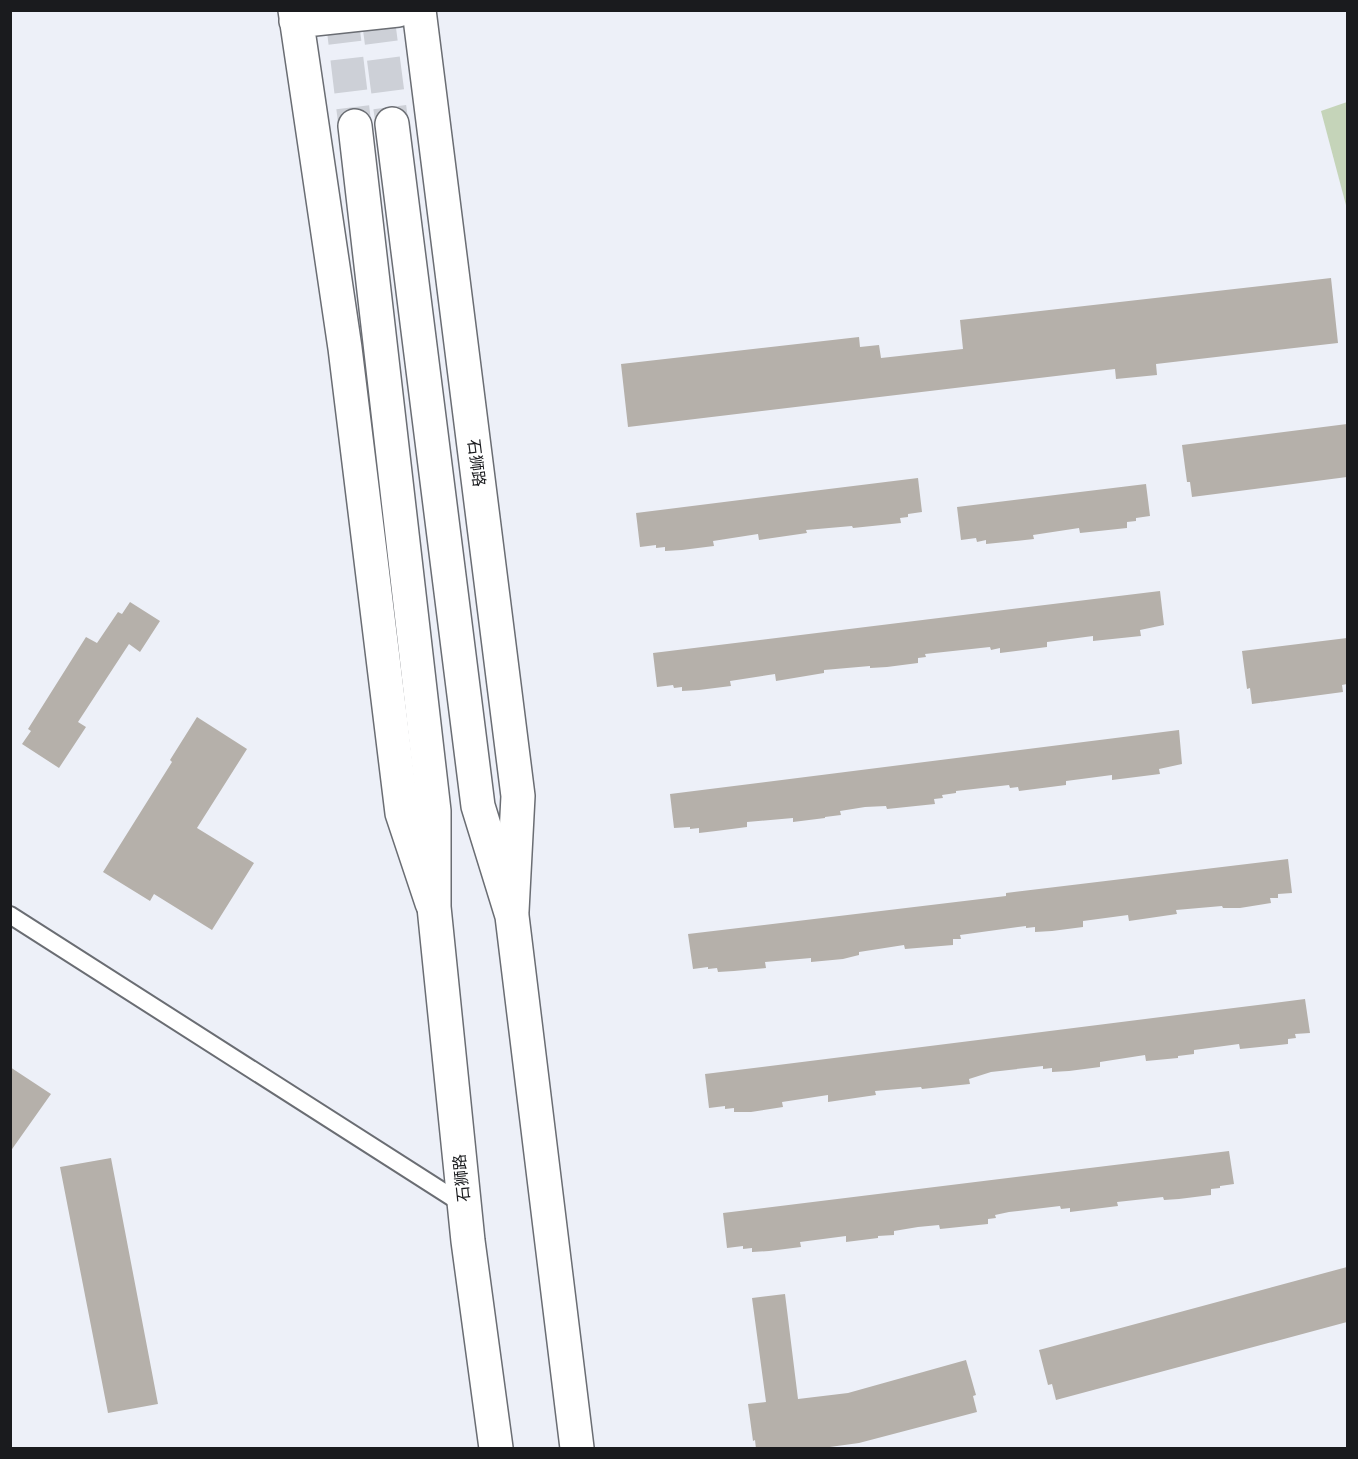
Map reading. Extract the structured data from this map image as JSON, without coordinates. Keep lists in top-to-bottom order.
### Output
{
  "streets": {
    "main road": ["石狮路"]
  }
}
